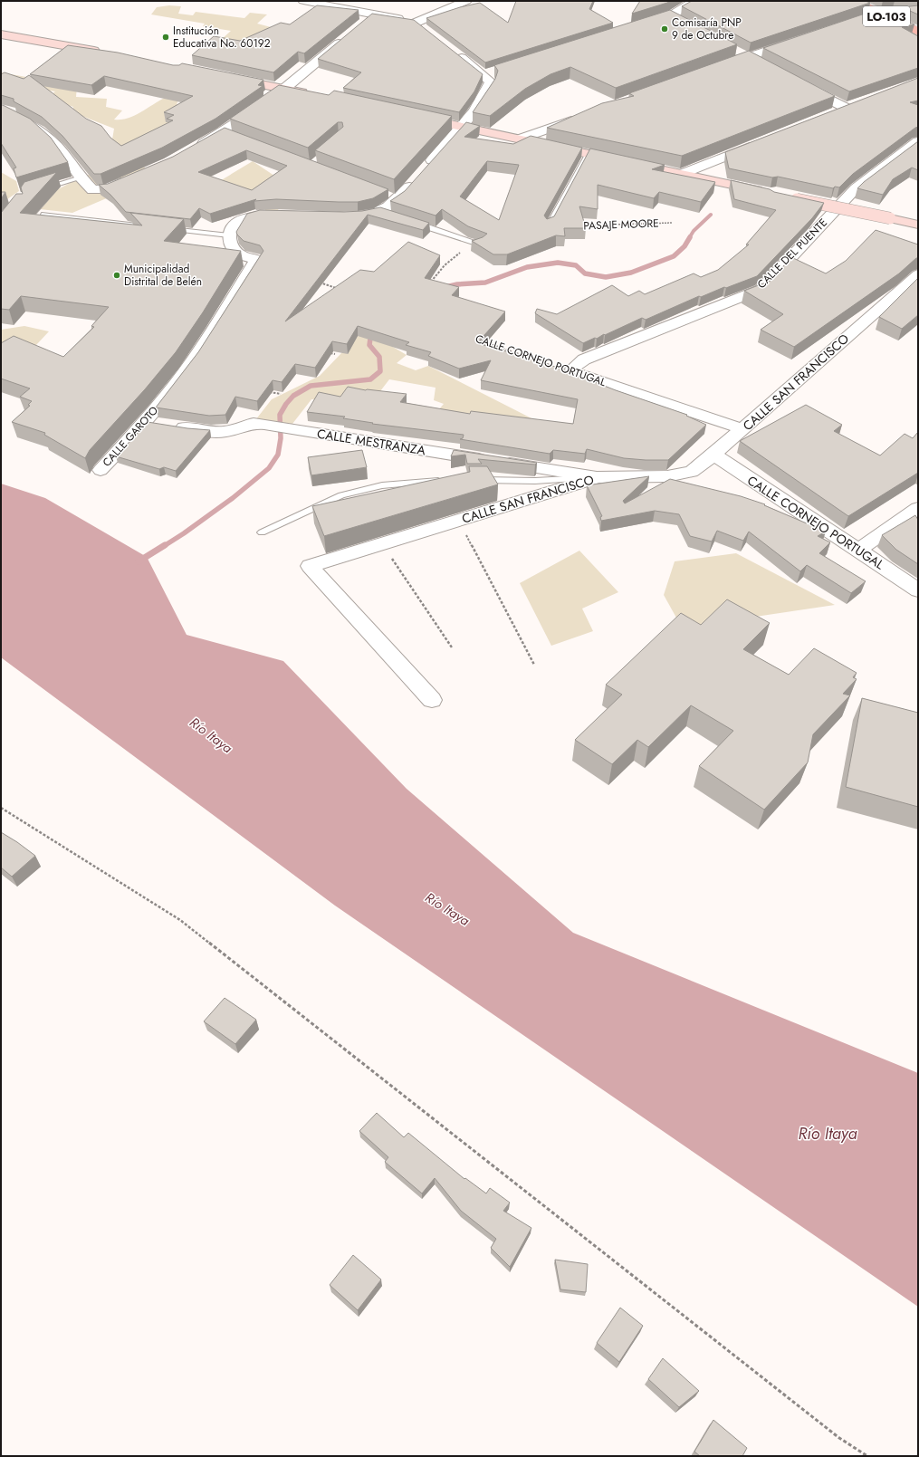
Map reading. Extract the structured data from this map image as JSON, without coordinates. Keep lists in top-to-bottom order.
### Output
{
  "streets": {
    "main road": ["LO-103"],
    "street": [
      "CALLE DEL PUENTE",
      "CALLE CORNEJO PORTUGAL",
      "CALLE SAN FRANCISCO",
      "CALLE GAROTO",
      "CALLE MESTRANZA"
    ],
    "path": ["PASAJE MOORE"]
  },
  "crossings": [
    ["CALLE DEL PUENTE", "CALLE CORNEJO PORTUGAL"],
    ["CALLE CORNEJO PORTUGAL", "CALLE SAN FRANCISCO"],
    ["CALLE SAN FRANCISCO", "CALLE MESTRANZA"],
    ["CALLE GAROTO", "CALLE MESTRANZA"]
  ],
  "water": ["Río Itaya"],
  "places": ["Comisaría PNP 9 de Octubre", "Institución Educativa No. 60192", "Municipalidad Distrital de Belén"]
}
